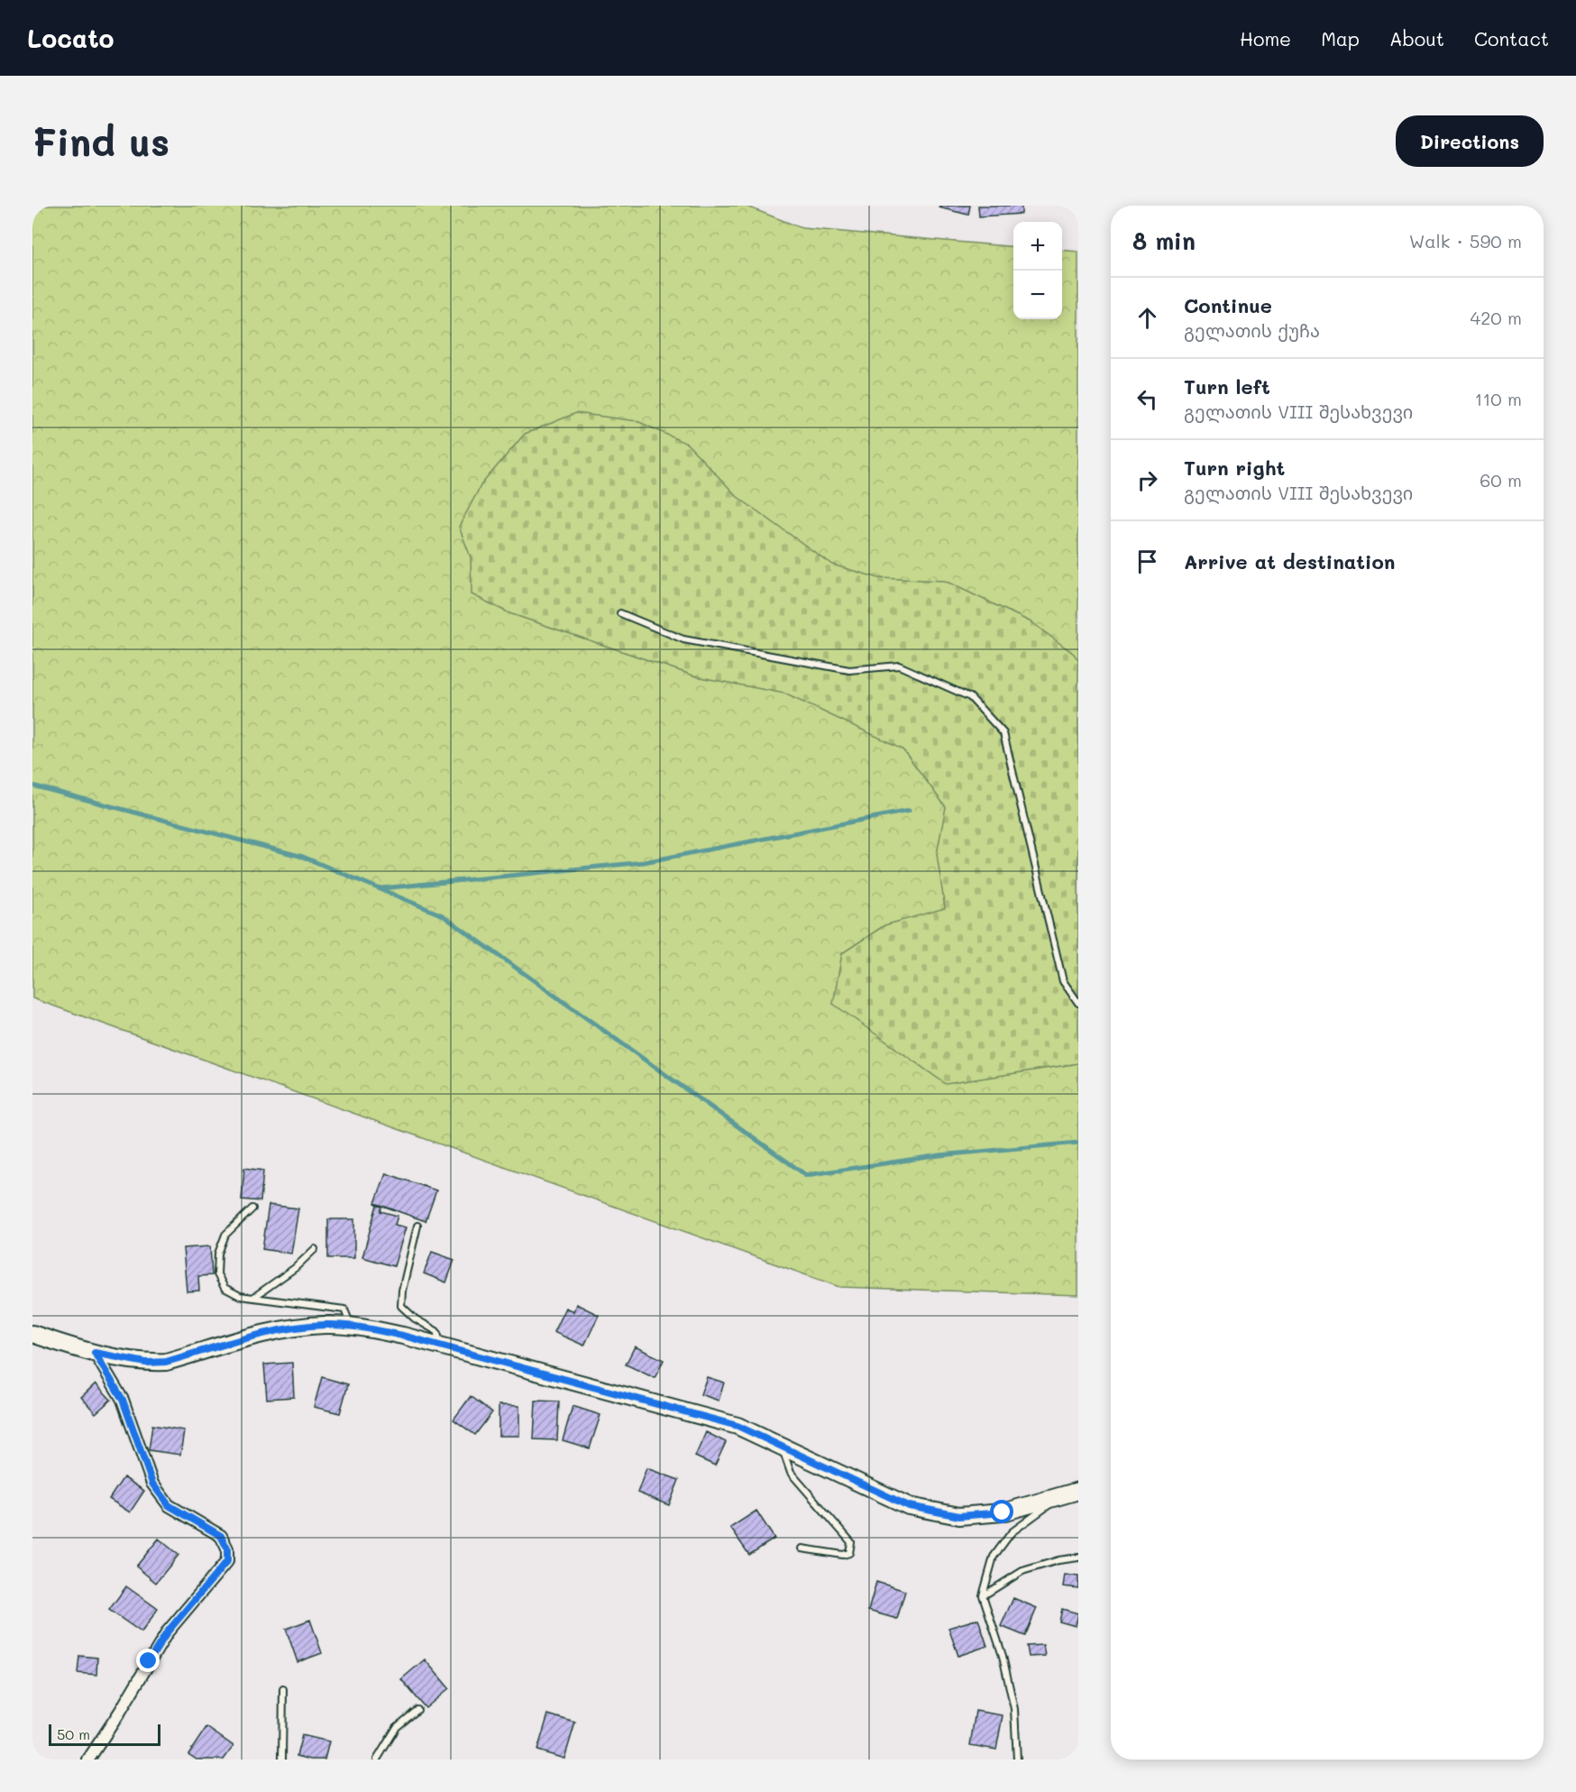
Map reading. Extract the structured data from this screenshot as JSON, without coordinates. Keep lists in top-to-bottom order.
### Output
{
  "scale_bar": "50 m",
  "page": {
    "header": "Locato",
    "nav": [
      "Home",
      "Map",
      "About",
      "Contact"
    ],
    "buttons": "Directions",
    "title": "Find us",
    "heading": ["8 min", "Walk · 590 m"],
    "map_buttons": ["+", "−"],
    "list": [
      ["Continue", "გელათის ქუჩა", "420 m"],
      ["Turn left", "გელათის VIII შესახვევი", "110 m"],
      ["Turn right", "გელათის VIII შესახვევი", "60 m"],
      "Arrive at destination"
    ],
    "scale": "50 m"
  }
}
